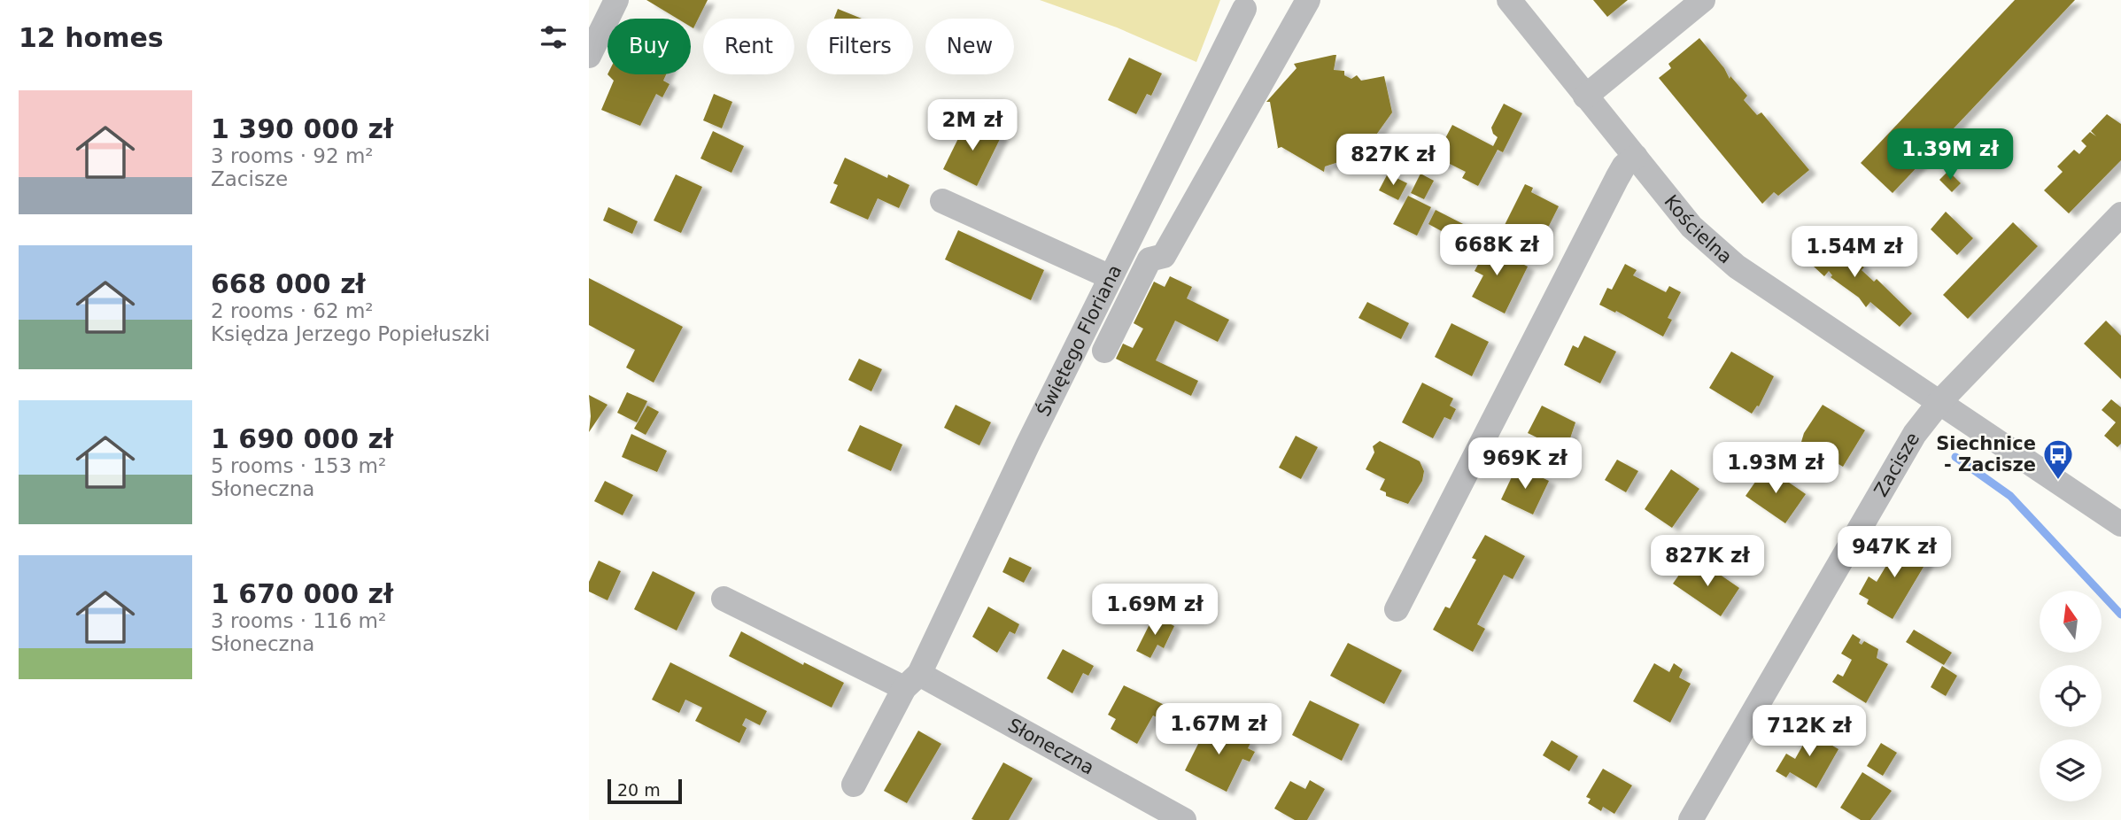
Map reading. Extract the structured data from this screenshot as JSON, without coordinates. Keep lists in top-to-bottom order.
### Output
{
  "streets": {
    "street": [
      "Kościelna",
      "Świętego Floriana",
      "Zacisze",
      "Słoneczna"
    ]
  },
  "crossings": [
    ["Kościelna", "Zacisze"],
    ["Świętego Floriana", "Słoneczna"]
  ],
  "places": {
    "bus stop": ["Siechnice - Zacisze"]
  },
  "scale_bar": "20 m",
  "north": "top",
  "page": {
    "heading": "12 homes",
    "chip": [
      "Buy",
      "Rent",
      "Filters",
      "New"
    ],
    "list": [
      {
        "name": "1 390 000 zł",
        "note": "3 rooms · 92 m² · Zacisze"
      },
      {
        "name": "668 000 zł",
        "note": "2 rooms · 62 m² · Księdza Jerzego Popiełuszki"
      },
      {
        "name": "1 690 000 zł",
        "note": "5 rooms · 153 m² · Słoneczna"
      },
      {
        "name": "1 670 000 zł",
        "note": "3 rooms · 116 m² · Słoneczna"
      }
    ],
    "price": [
      "2M zł",
      "1.39M zł",
      "827K zł",
      "668K zł",
      "1.54M zł",
      "969K zł",
      "1.93M zł",
      "947K zł",
      "827K zł",
      "1.69M zł",
      "1.67M zł",
      "712K zł"
    ],
    "scale": "20 m"
  }
}
